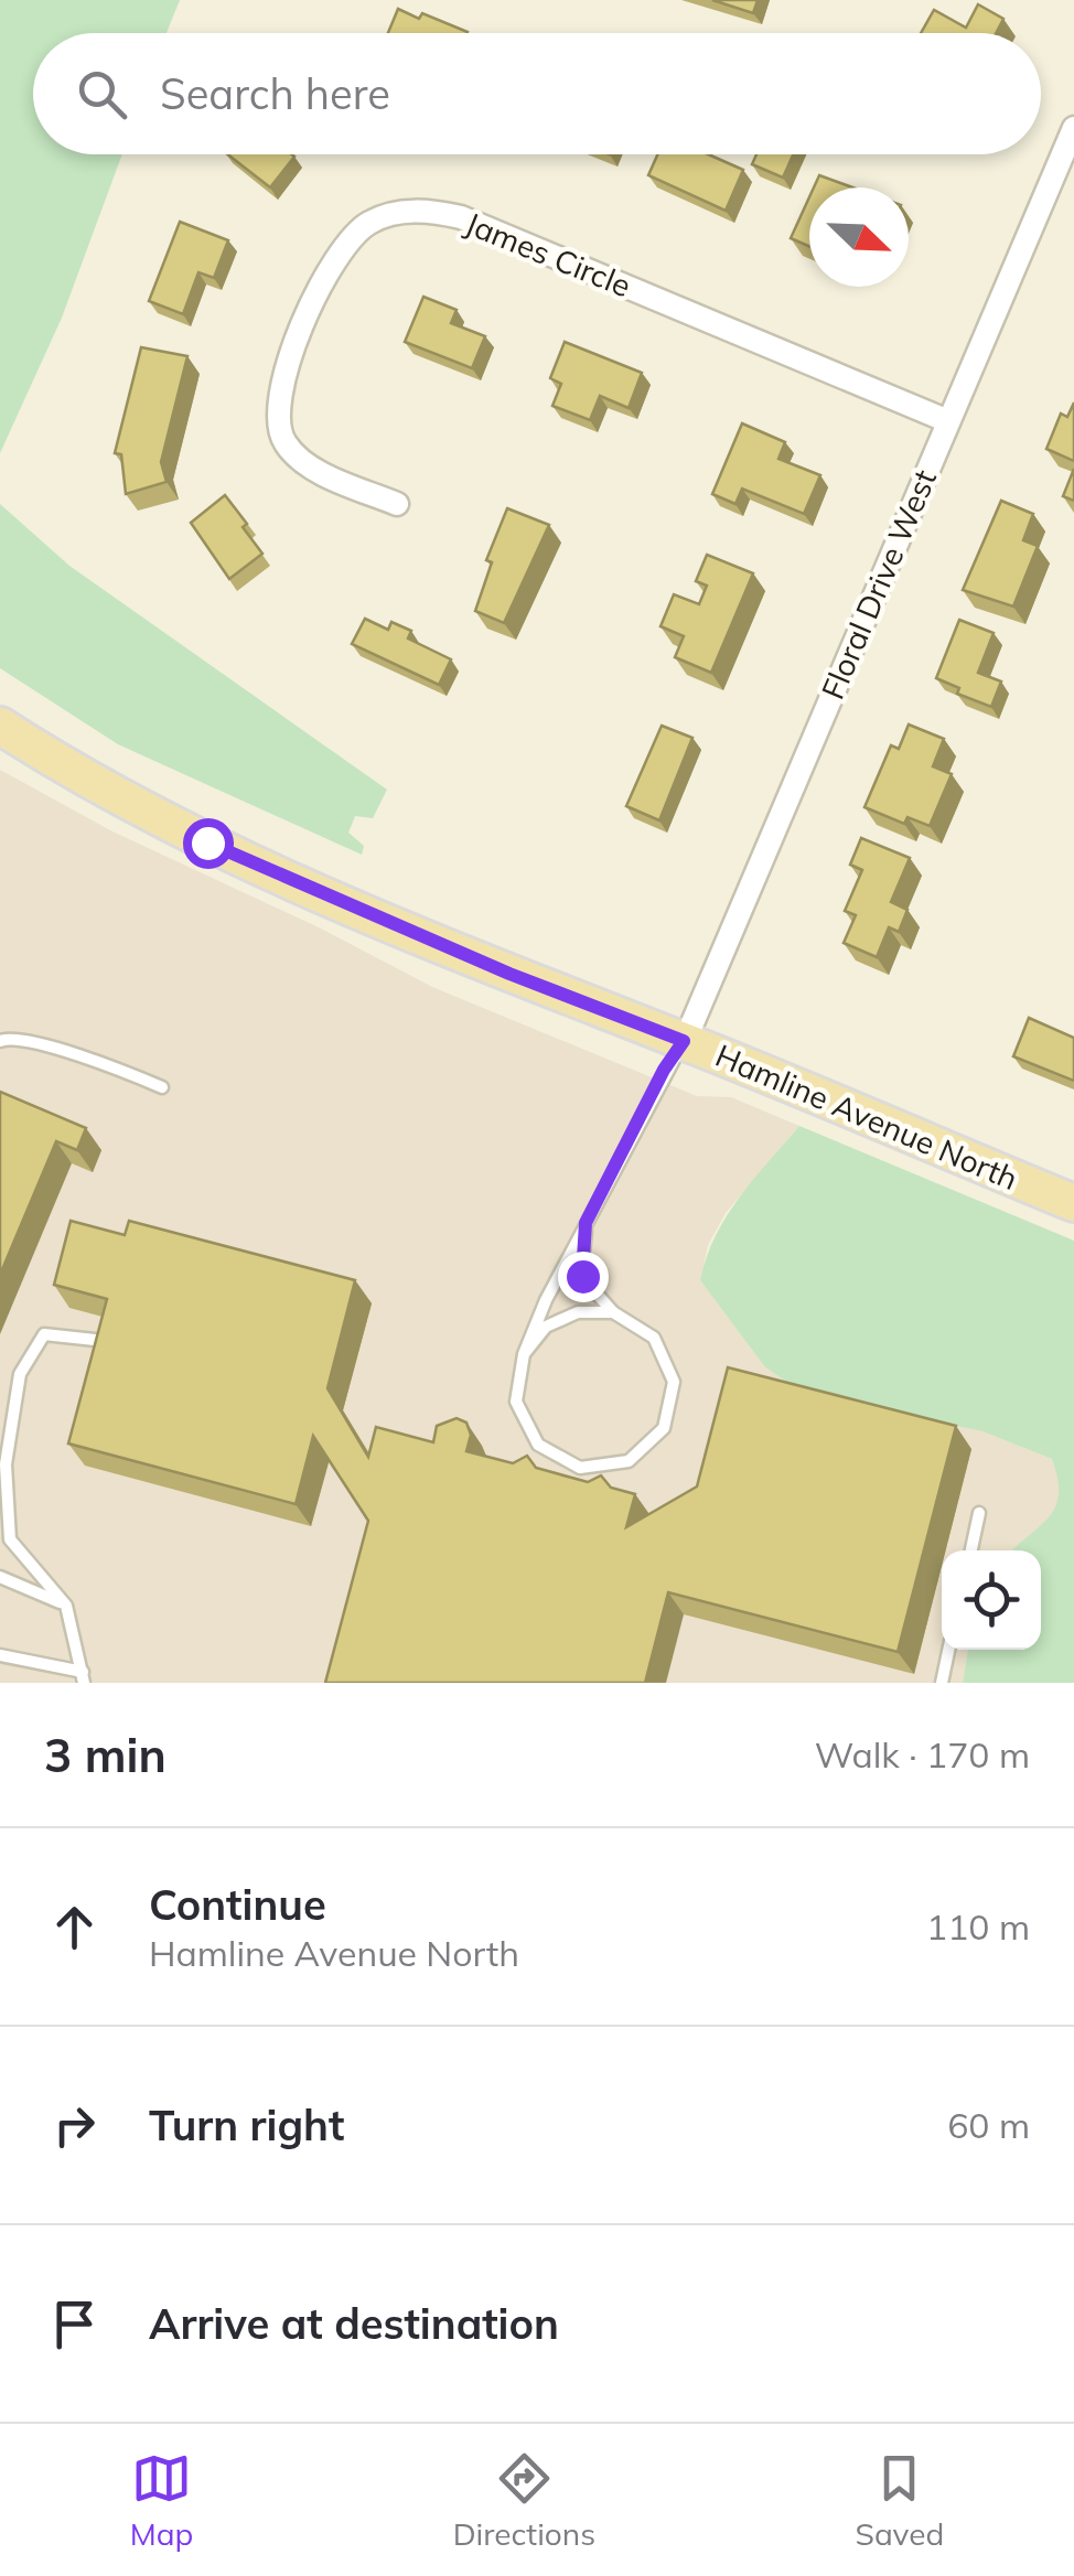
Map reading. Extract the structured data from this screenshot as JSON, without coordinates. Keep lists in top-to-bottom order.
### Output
{
  "streets": {
    "main road": ["Hamline Avenue North"],
    "street": ["James Circle", "Floral Drive West"]
  },
  "crossings": [
    ["James Circle", "Floral Drive West"],
    ["Floral Drive West", "Hamline Avenue North"]
  ],
  "north": "bottom right",
  "page": {
    "search": "Search here",
    "heading": ["3 min", "Walk · 170 m"],
    "list": [
      ["Continue", "Hamline Avenue North", "110 m"],
      ["Turn right", "60 m"],
      "Arrive at destination"
    ],
    "nav": ["Map", "Directions", "Saved"]
  }
}
